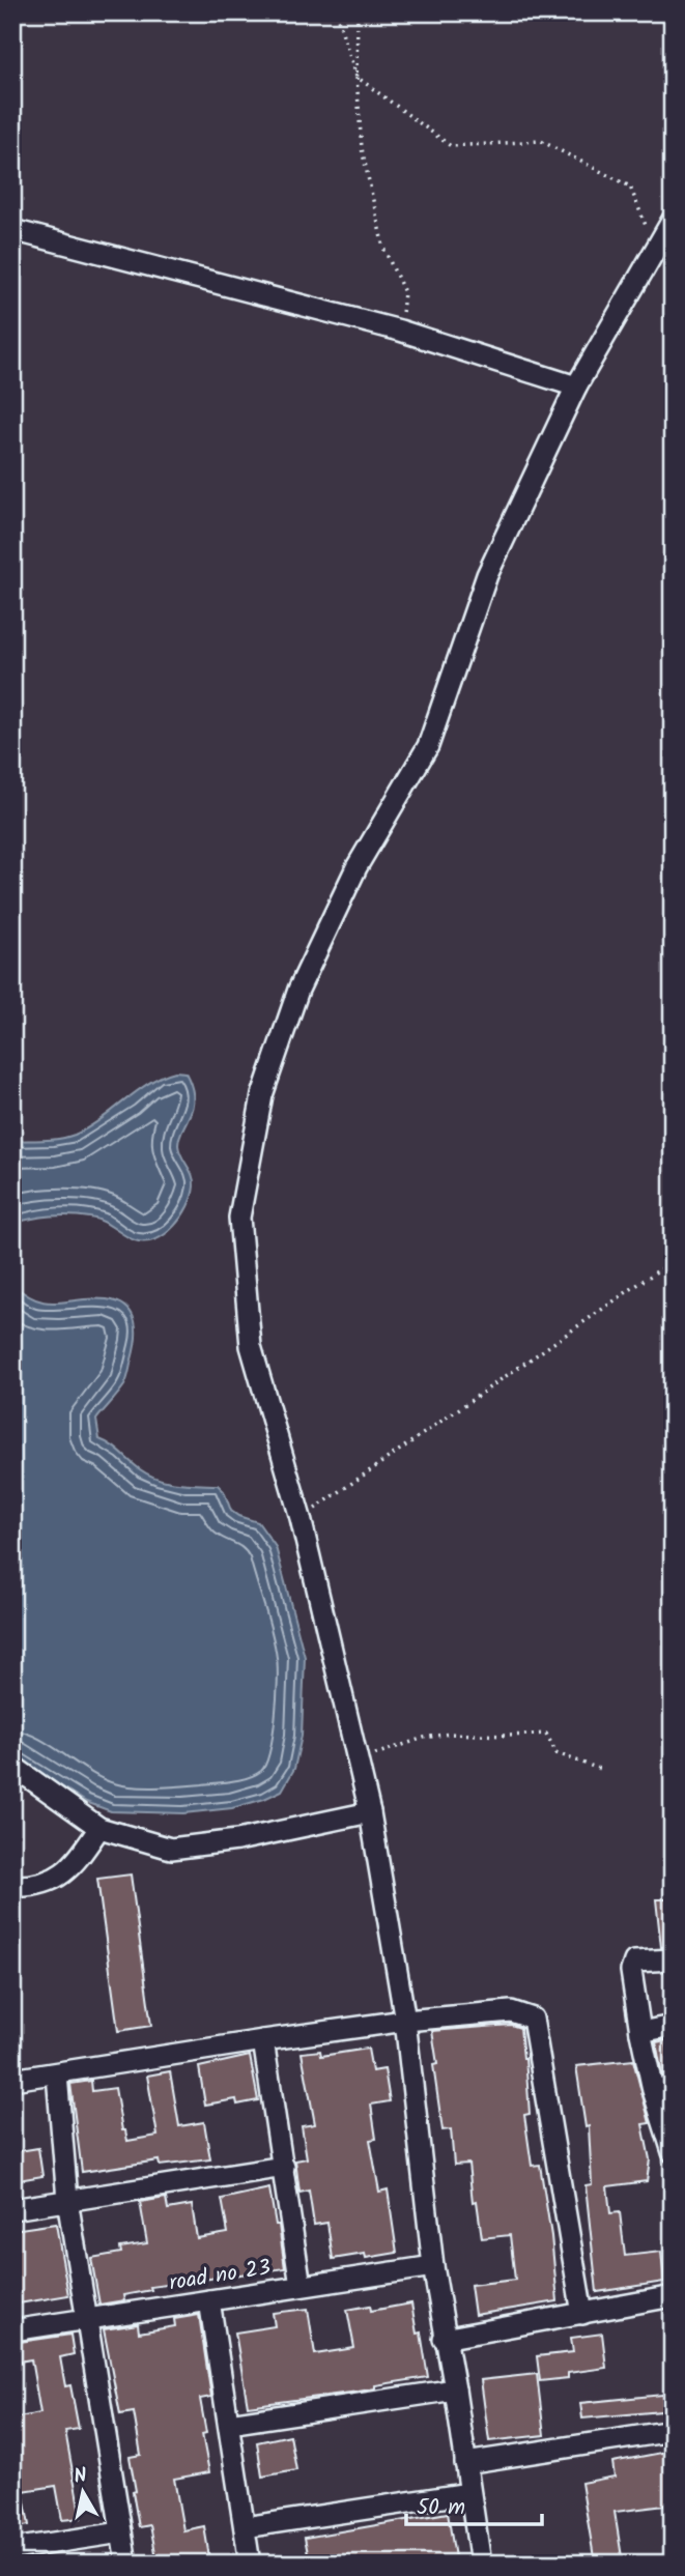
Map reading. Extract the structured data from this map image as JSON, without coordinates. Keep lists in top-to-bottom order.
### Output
{
  "streets": {
    "street": ["road no 23"]
  },
  "scale_bar": "50 m",
  "north": "top"
}
